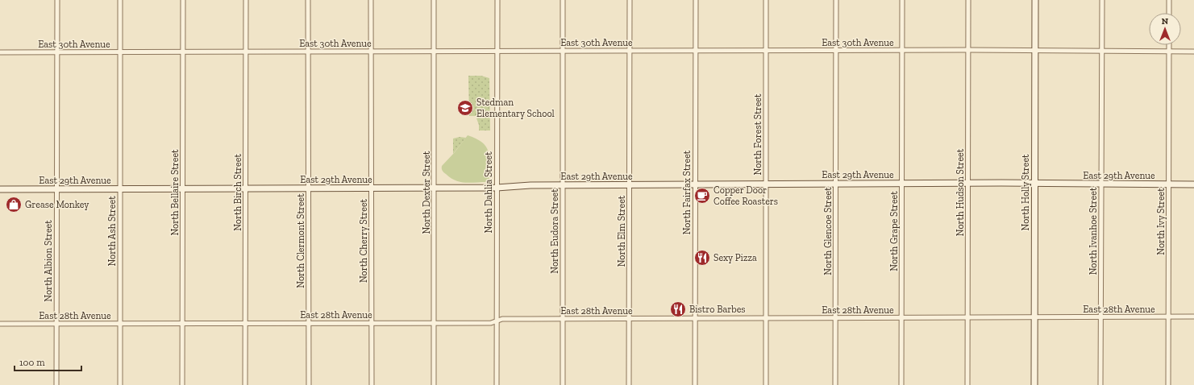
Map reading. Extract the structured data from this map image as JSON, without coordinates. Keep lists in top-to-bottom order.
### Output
{
  "streets": {
    "street": [
      "East 30th Avenue",
      "North Forest Street",
      "East 29th Avenue",
      "North Bellaire Street",
      "North Birch Street",
      "North Dexter Street",
      "North Dahlia Street",
      "North Fairfax Street",
      "North Hudson Street",
      "North Holly Street",
      "North Ivy Street",
      "North Ash Street",
      "North Eudora Street",
      "North Elm Street",
      "North Glencoe Street",
      "North Grape Street",
      "North Ivanhoe Street",
      "North Clermont Street",
      "North Cherry Street",
      "North Albion Street",
      "East 28th Avenue"
    ]
  },
  "crossings": [
    ["East 30th Avenue", "North Forest Street"],
    ["East 30th Avenue", "North Bellaire Street"],
    ["East 30th Avenue", "North Birch Street"],
    ["East 30th Avenue", "North Dexter Street"],
    ["East 30th Avenue", "North Dahlia Street"],
    ["East 30th Avenue", "North Fairfax Street"],
    ["East 30th Avenue", "North Hudson Street"],
    ["East 30th Avenue", "North Holly Street"],
    ["East 30th Avenue", "North Ivy Street"],
    ["East 30th Avenue", "North Ash Street"],
    ["East 30th Avenue", "North Eudora Street"],
    ["East 30th Avenue", "North Elm Street"],
    ["East 30th Avenue", "North Glencoe Street"],
    ["East 30th Avenue", "North Grape Street"],
    ["East 30th Avenue", "North Ivanhoe Street"],
    ["East 30th Avenue", "North Clermont Street"],
    ["East 30th Avenue", "North Cherry Street"],
    ["East 30th Avenue", "North Albion Street"],
    ["North Forest Street", "East 29th Avenue"],
    ["North Forest Street", "East 28th Avenue"],
    ["East 29th Avenue", "North Bellaire Street"],
    ["East 29th Avenue", "North Birch Street"],
    ["East 29th Avenue", "North Dexter Street"],
    ["East 29th Avenue", "North Dahlia Street"],
    ["East 29th Avenue", "North Fairfax Street"],
    ["East 29th Avenue", "North Hudson Street"],
    ["East 29th Avenue", "North Holly Street"],
    ["East 29th Avenue", "North Ivy Street"],
    ["East 29th Avenue", "North Ash Street"],
    ["East 29th Avenue", "North Eudora Street"],
    ["East 29th Avenue", "North Elm Street"],
    ["East 29th Avenue", "North Glencoe Street"],
    ["East 29th Avenue", "North Grape Street"],
    ["East 29th Avenue", "North Ivanhoe Street"],
    ["East 29th Avenue", "North Clermont Street"],
    ["East 29th Avenue", "North Cherry Street"],
    ["East 29th Avenue", "North Albion Street"],
    ["North Bellaire Street", "East 28th Avenue"],
    ["North Birch Street", "East 28th Avenue"],
    ["North Dexter Street", "East 28th Avenue"],
    ["North Dahlia Street", "East 28th Avenue"],
    ["North Fairfax Street", "East 28th Avenue"],
    ["North Hudson Street", "East 28th Avenue"],
    ["North Holly Street", "East 28th Avenue"],
    ["North Ivy Street", "East 28th Avenue"],
    ["North Ash Street", "East 28th Avenue"],
    ["North Eudora Street", "East 28th Avenue"],
    ["North Elm Street", "East 28th Avenue"],
    ["North Glencoe Street", "East 28th Avenue"],
    ["North Grape Street", "East 28th Avenue"],
    ["North Ivanhoe Street", "East 28th Avenue"],
    ["North Clermont Street", "East 28th Avenue"],
    ["North Cherry Street", "East 28th Avenue"],
    ["North Albion Street", "East 28th Avenue"]
  ],
  "places": {
    "school or university": ["Stedman Elementary School"],
    "cafe": ["Copper Door Coffee Roasters"],
    "shop": ["Grease Monkey"],
    "restaurant": ["Sexy Pizza", "Bistro Barbes"]
  },
  "scale_bar": "100 m",
  "north": "top"
}
